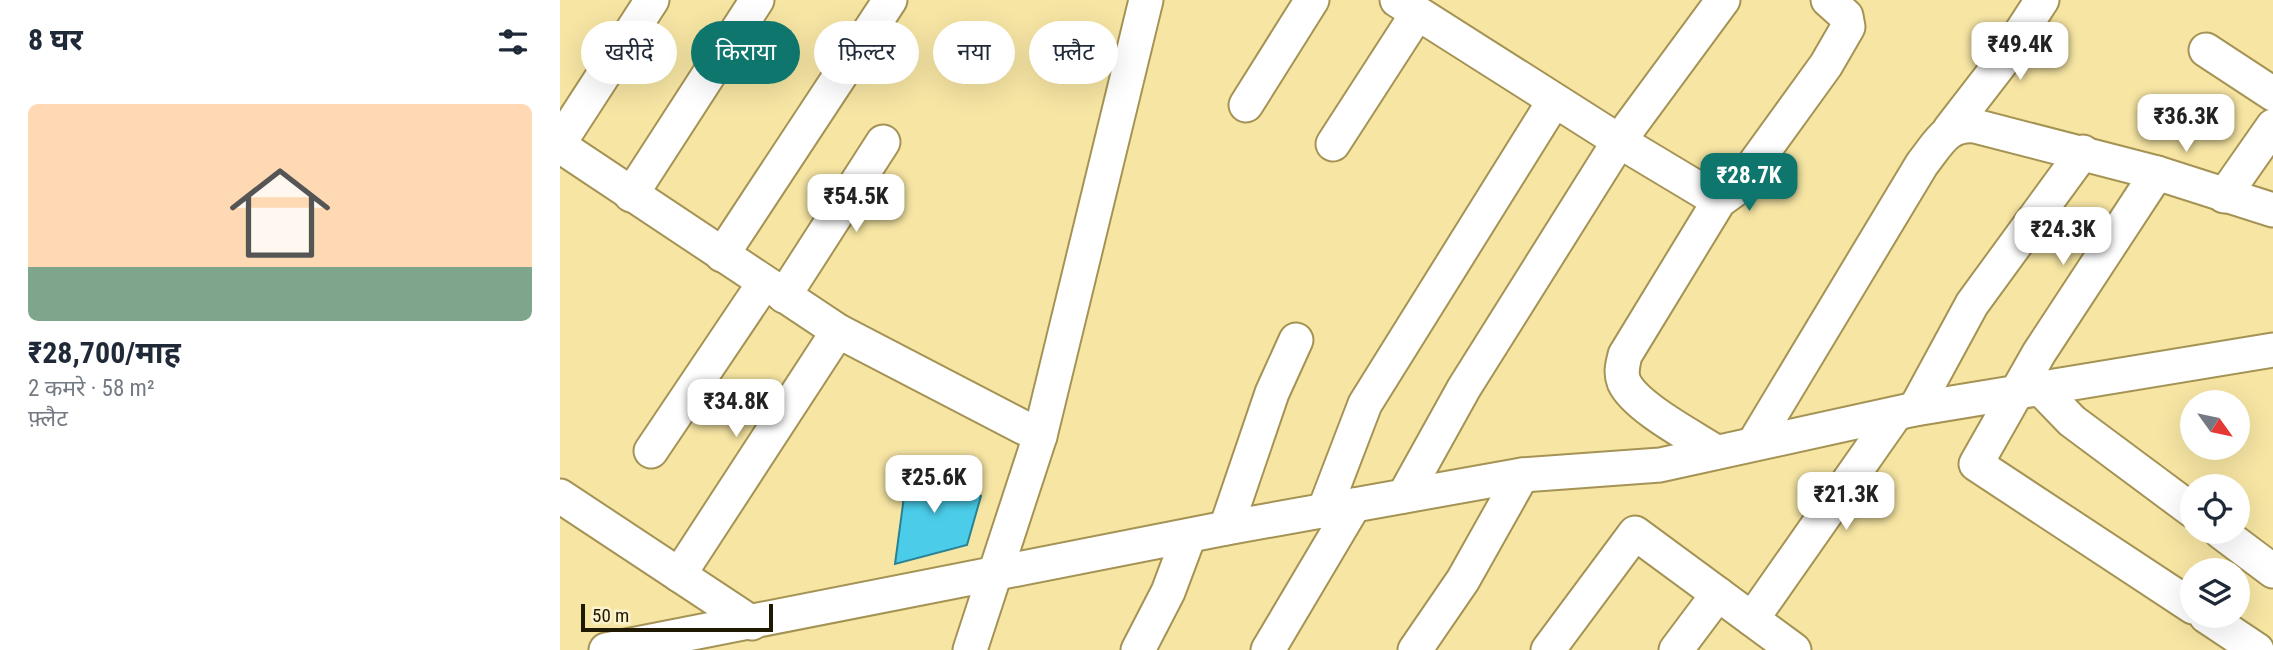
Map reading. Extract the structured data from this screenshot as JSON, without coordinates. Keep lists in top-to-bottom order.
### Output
{
  "scale_bar": "50 m",
  "north": "bottom right",
  "page": {
    "heading": "8 घर",
    "chip": [
      "खरीदें",
      "किराया",
      "फ़िल्टर",
      "नया",
      "फ़्लैट"
    ],
    "price": [
      "₹49.4K",
      "₹36.3K",
      "₹28.7K",
      "₹54.5K",
      "₹24.3K",
      "₹34.8K",
      "₹25.6K",
      "₹21.3K"
    ],
    "list": [
      {
        "name": "₹28,700/माह",
        "note": "2 कमरे · 58 m² · फ़्लैट"
      }
    ],
    "scale": "50 m"
  }
}
